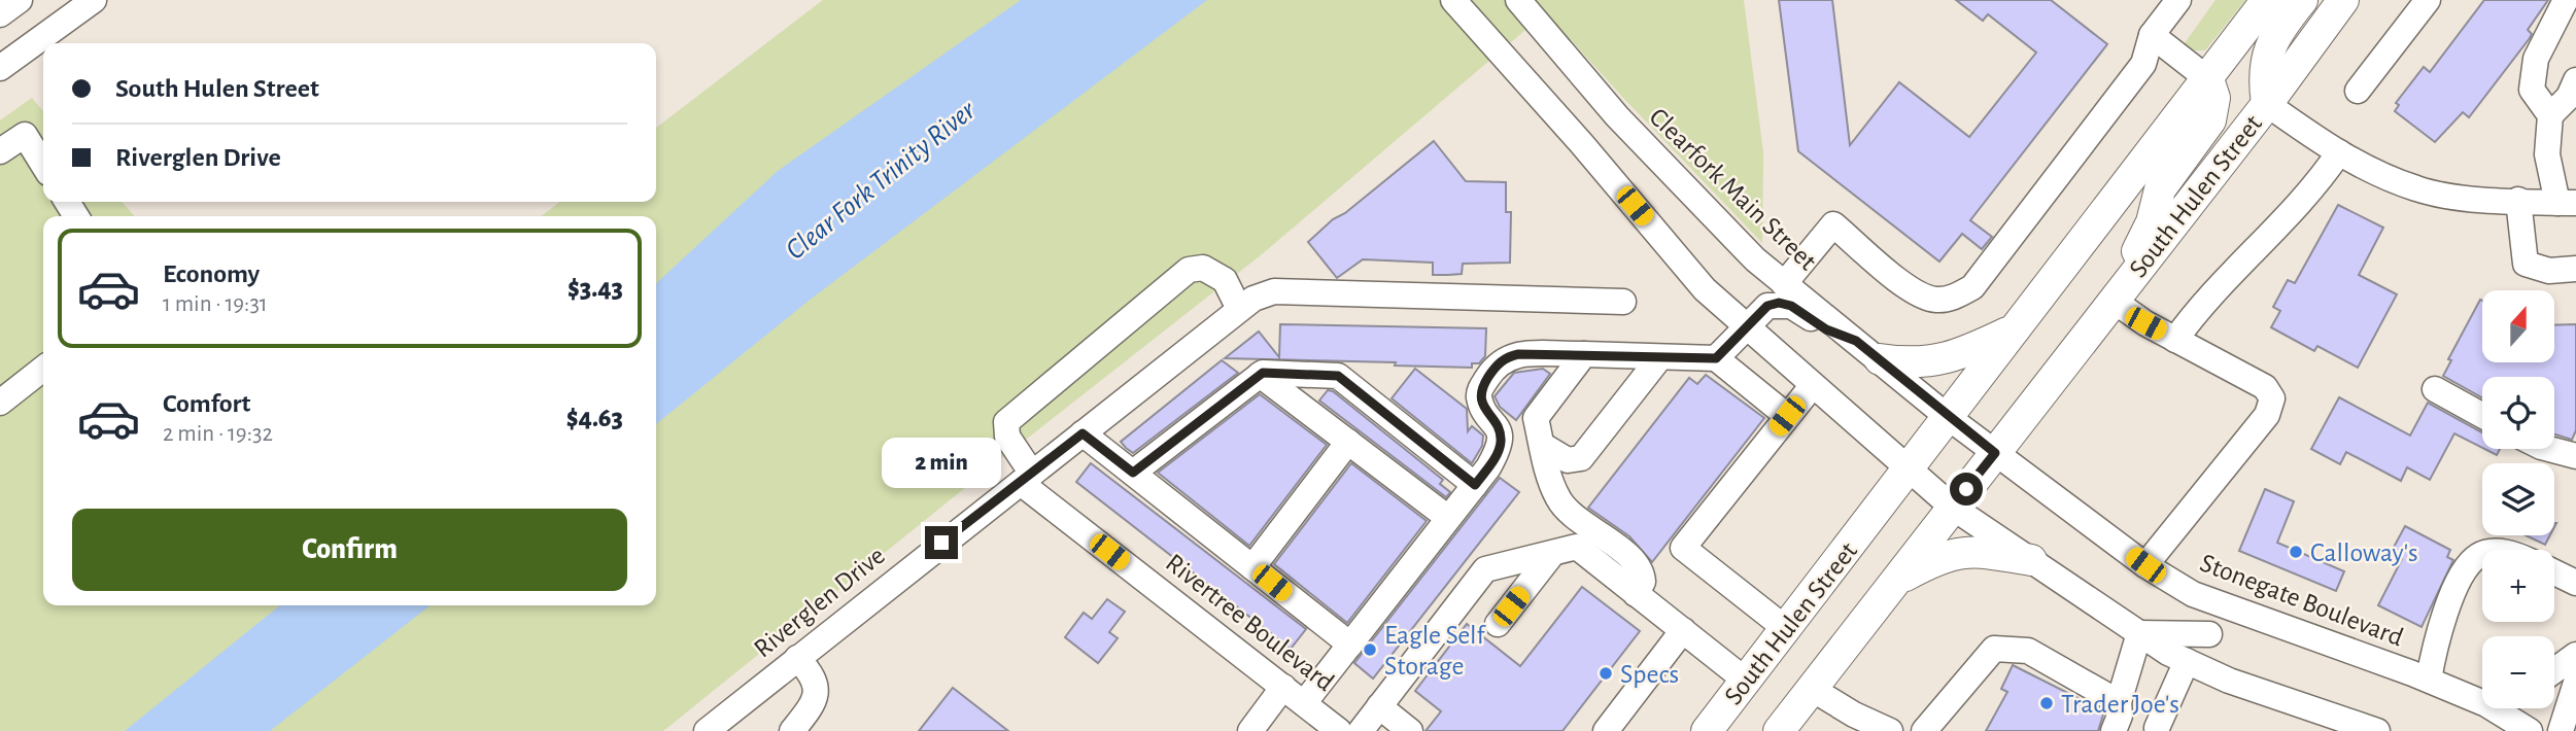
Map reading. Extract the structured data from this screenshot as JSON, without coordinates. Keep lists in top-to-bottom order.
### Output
{
  "streets": {
    "main road": ["South Hulen Street"],
    "street": [
      "Clearfork Main Street",
      "Stonegate Boulevard",
      "Riverglen Drive",
      "Rivertree Boulevard"
    ]
  },
  "crossings": [
    ["Clearfork Main Street", "South Hulen Street"],
    ["Clearfork Main Street", "Stonegate Boulevard"],
    ["South Hulen Street", "Stonegate Boulevard"],
    ["Riverglen Drive", "Rivertree Boulevard"]
  ],
  "water": ["Clear Fork Trinity River"],
  "places": [
    "Calloway's",
    "Eagle Self Storage",
    "Specs",
    "Trader Joe's"
  ],
  "north": "top",
  "page": {
    "banner": ["South Hulen Street", "Riverglen Drive"],
    "list": [
      {
        "name": "Economy",
        "note": "1 min · 19:31",
        "value": "$3.43"
      },
      {
        "name": "Comfort",
        "note": "2 min · 19:32",
        "value": "$4.63"
      }
    ],
    "map_buttons": ["+", "−"],
    "bubble": "2 min",
    "buttons": "Confirm"
  }
}
